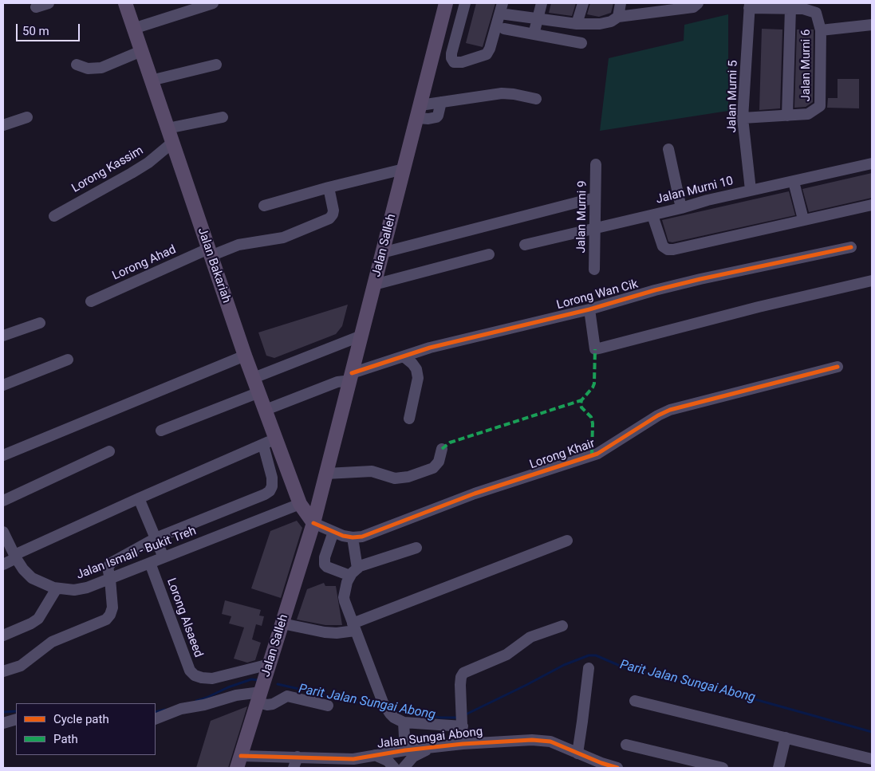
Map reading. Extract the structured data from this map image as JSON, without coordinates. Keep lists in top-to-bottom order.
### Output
{
  "streets": {
    "main road": ["Jalan Salleh", "Jalan Bakariah"],
    "street": [
      "Jalan Murni 6",
      "Jalan Murni 5",
      "Lorong Kassim",
      "Jalan Murni 10",
      "Jalan Murni 9",
      "Lorong Ahad",
      "Lorong Wan Cik",
      "Lorong Khair",
      "Jalan Ismail - Bukit Treh",
      "Lorong Alsaeed",
      "Jalan Sungai Abong"
    ]
  },
  "crossings": [
    ["Jalan Murni 6", "Jalan Murni 5"],
    ["Jalan Murni 5", "Jalan Murni 10"],
    ["Lorong Kassim", "Jalan Bakariah"],
    ["Jalan Murni 10", "Jalan Murni 9"],
    ["Jalan Salleh", "Jalan Bakariah"],
    ["Jalan Salleh", "Lorong Wan Cik"],
    ["Jalan Salleh", "Lorong Khair"],
    ["Jalan Salleh", "Lorong Alsaeed"],
    ["Jalan Salleh", "Jalan Sungai Abong"],
    ["Lorong Ahad", "Jalan Bakariah"],
    ["Jalan Bakariah", "Lorong Wan Cik"],
    ["Jalan Bakariah", "Lorong Khair"],
    ["Jalan Bakariah", "Jalan Ismail - Bukit Treh"],
    ["Jalan Ismail - Bukit Treh", "Lorong Alsaeed"]
  ],
  "water": ["Parit Jalan Sungai Abong"],
  "legend": ["Cycle path", "Path"],
  "scale_bar": "50 m"
}
